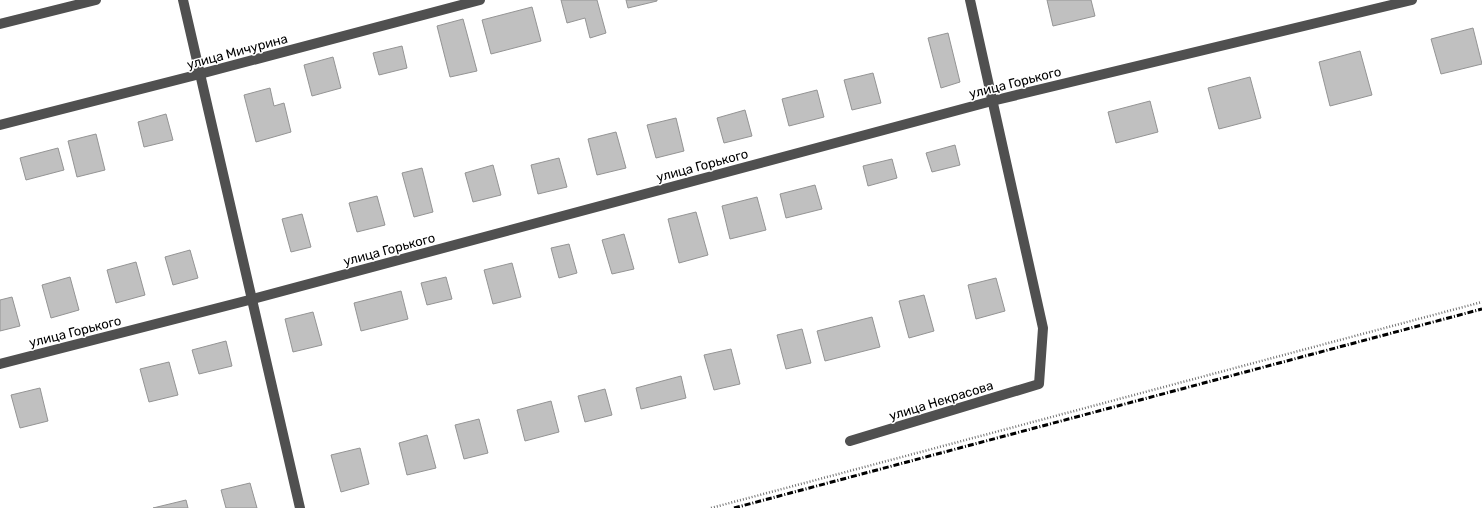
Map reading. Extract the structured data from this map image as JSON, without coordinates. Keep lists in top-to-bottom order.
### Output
{
  "streets": {
    "street": ["улица Мичурина", "улица Горького", "улица Некрасова"]
  },
  "crossings": [
    ["улица Горького", "улица Некрасова"]
  ]
}
